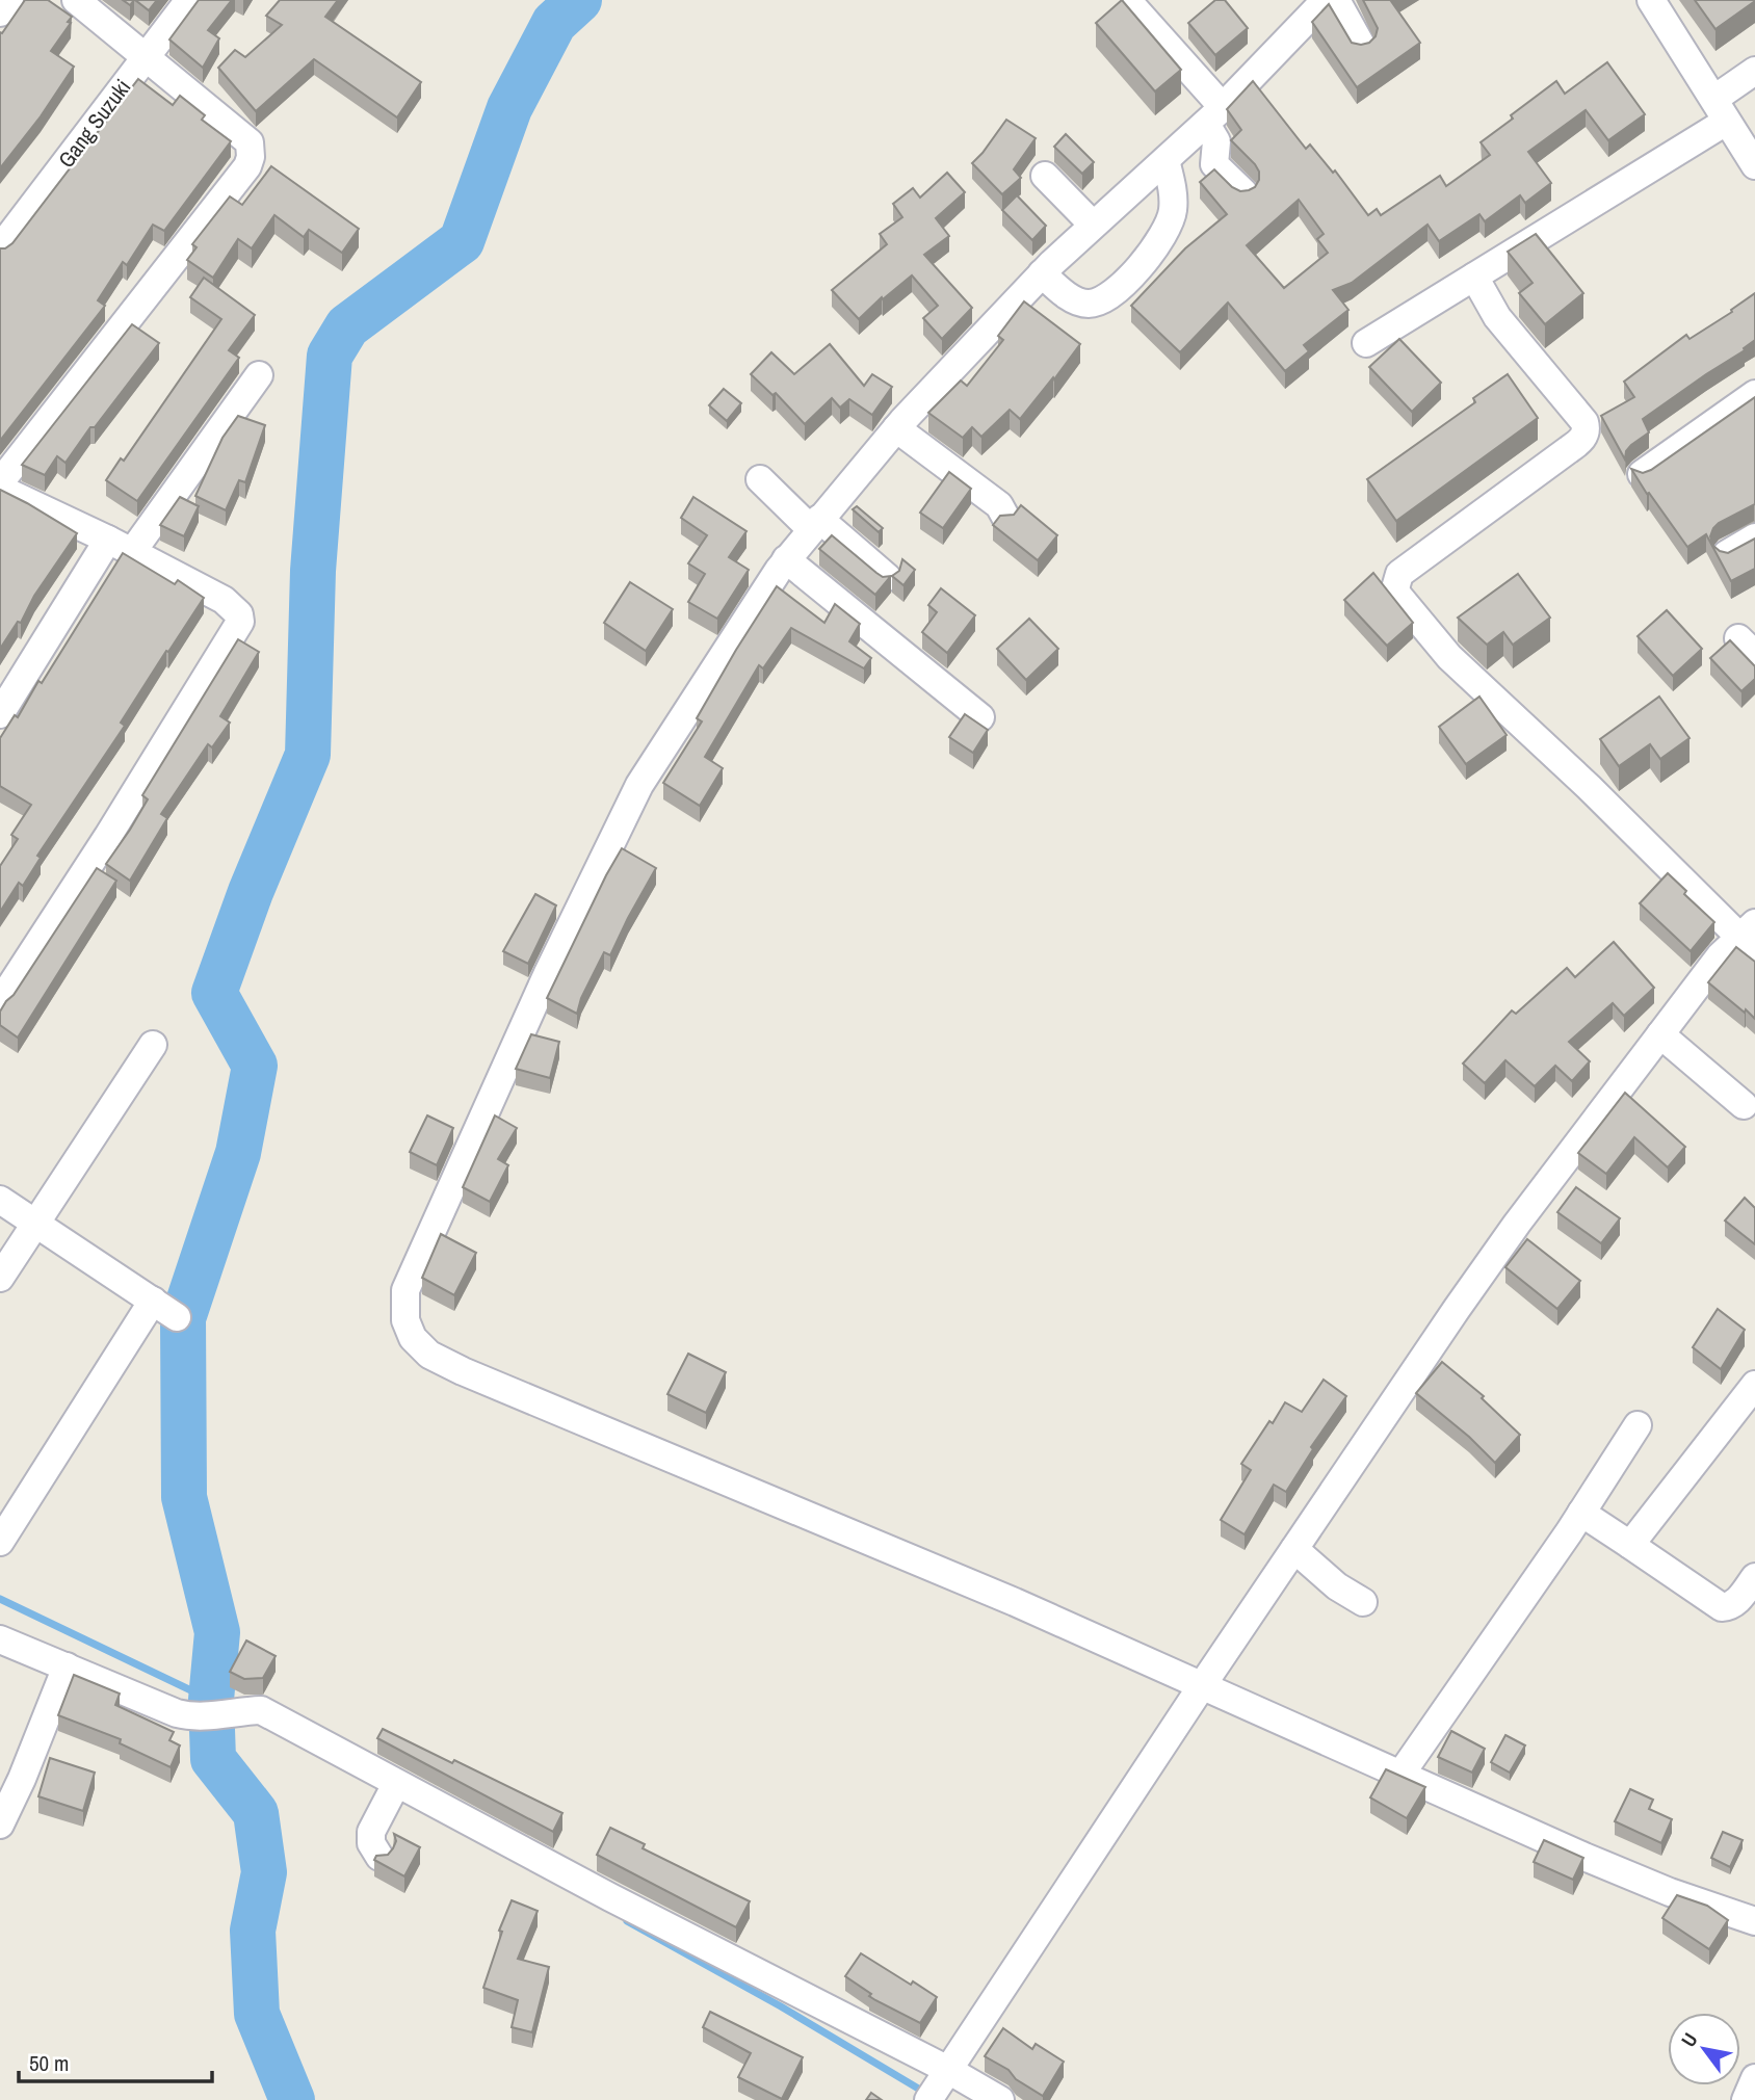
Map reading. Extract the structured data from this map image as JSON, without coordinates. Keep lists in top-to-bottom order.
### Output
{
  "streets": {
    "street": ["Gang Suzuki"]
  },
  "scale_bar": "50 m",
  "north": "top left"
}
